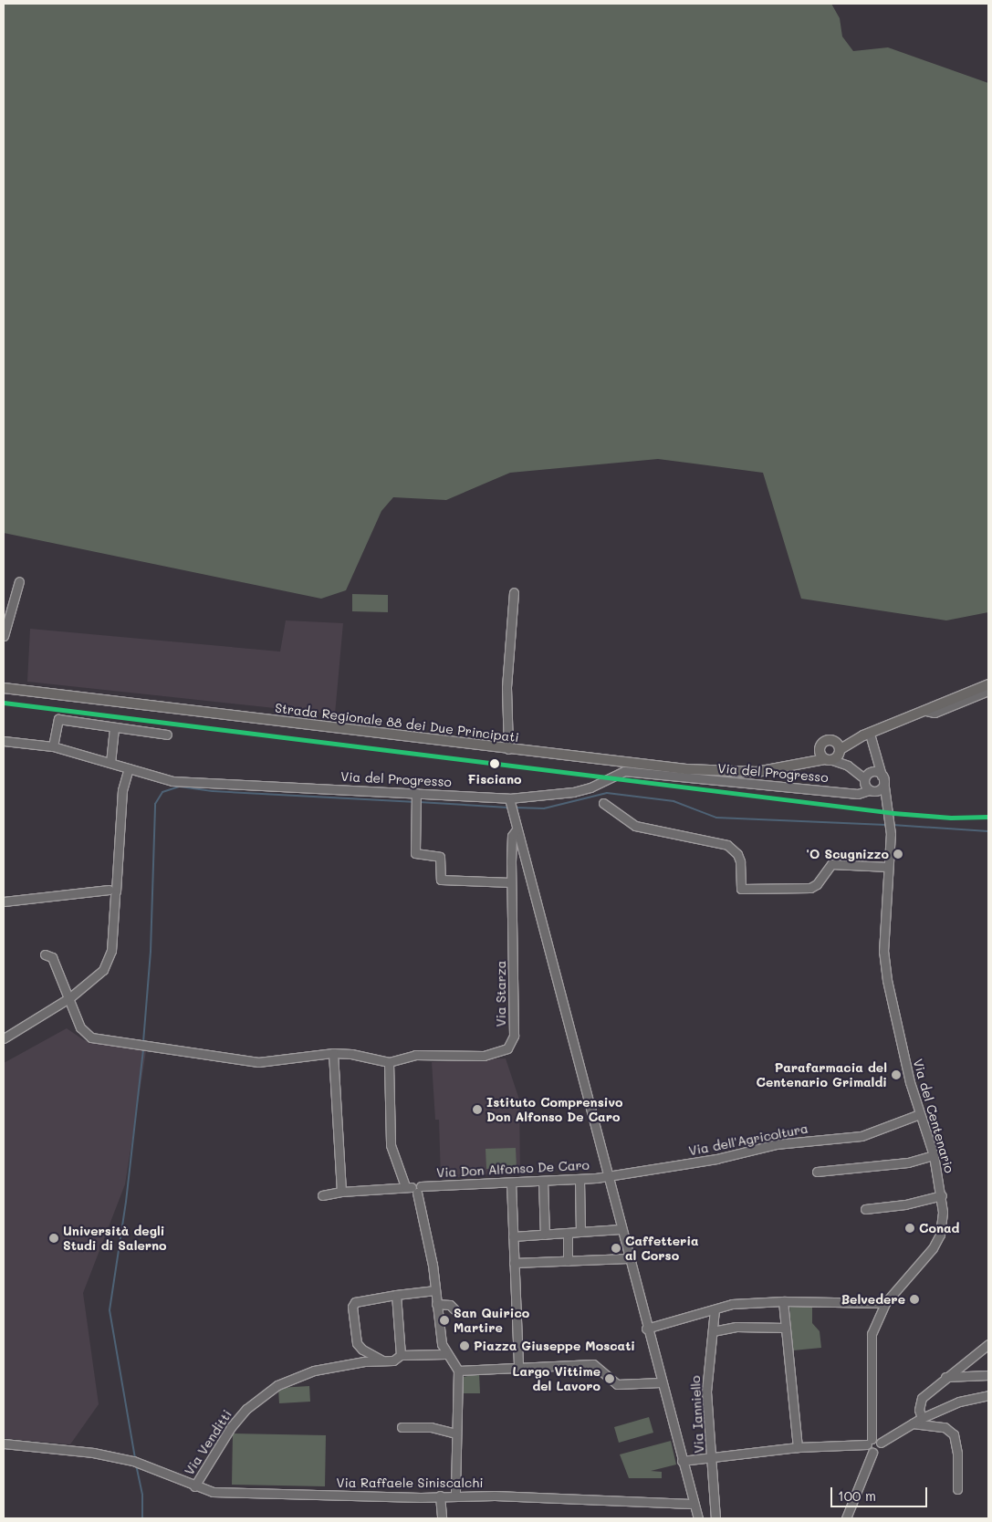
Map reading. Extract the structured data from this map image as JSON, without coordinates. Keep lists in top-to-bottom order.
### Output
{
  "streets": {
    "main road": ["Strada Regionale 88 dei Due Principati"],
    "street": [
      "Via del Progresso",
      "Via Starza",
      "Via del Centenario",
      "Via dell'Agricoltura",
      "Via Don Alfonso De Caro",
      "Via Ianniello",
      "Via Venditti",
      "Via Raffaele Siniscalchi"
    ]
  },
  "crossings": [
    ["Strada Regionale 88 dei Due Principati", "Via del Centenario"],
    ["Via del Centenario", "Via dell'Agricoltura"],
    ["Via dell'Agricoltura", "Via Don Alfonso De Caro"],
    ["Via Venditti", "Via Raffaele Siniscalchi"]
  ],
  "places": [
    "Fisciano",
    "'O Scugnizzo",
    "Parafarmacia del Centenario Grimaldi",
    "Istituto Comprensivo Don Alfonso De Caro",
    "Conad",
    "Università degli Studi di Salerno",
    "Caffetteria al Corso",
    "Belvedere",
    "San Quirico Martire",
    "Piazza Giuseppe Moscati",
    "Largo Vittime del Lavoro"
  ],
  "scale_bar": "100 m"
}
